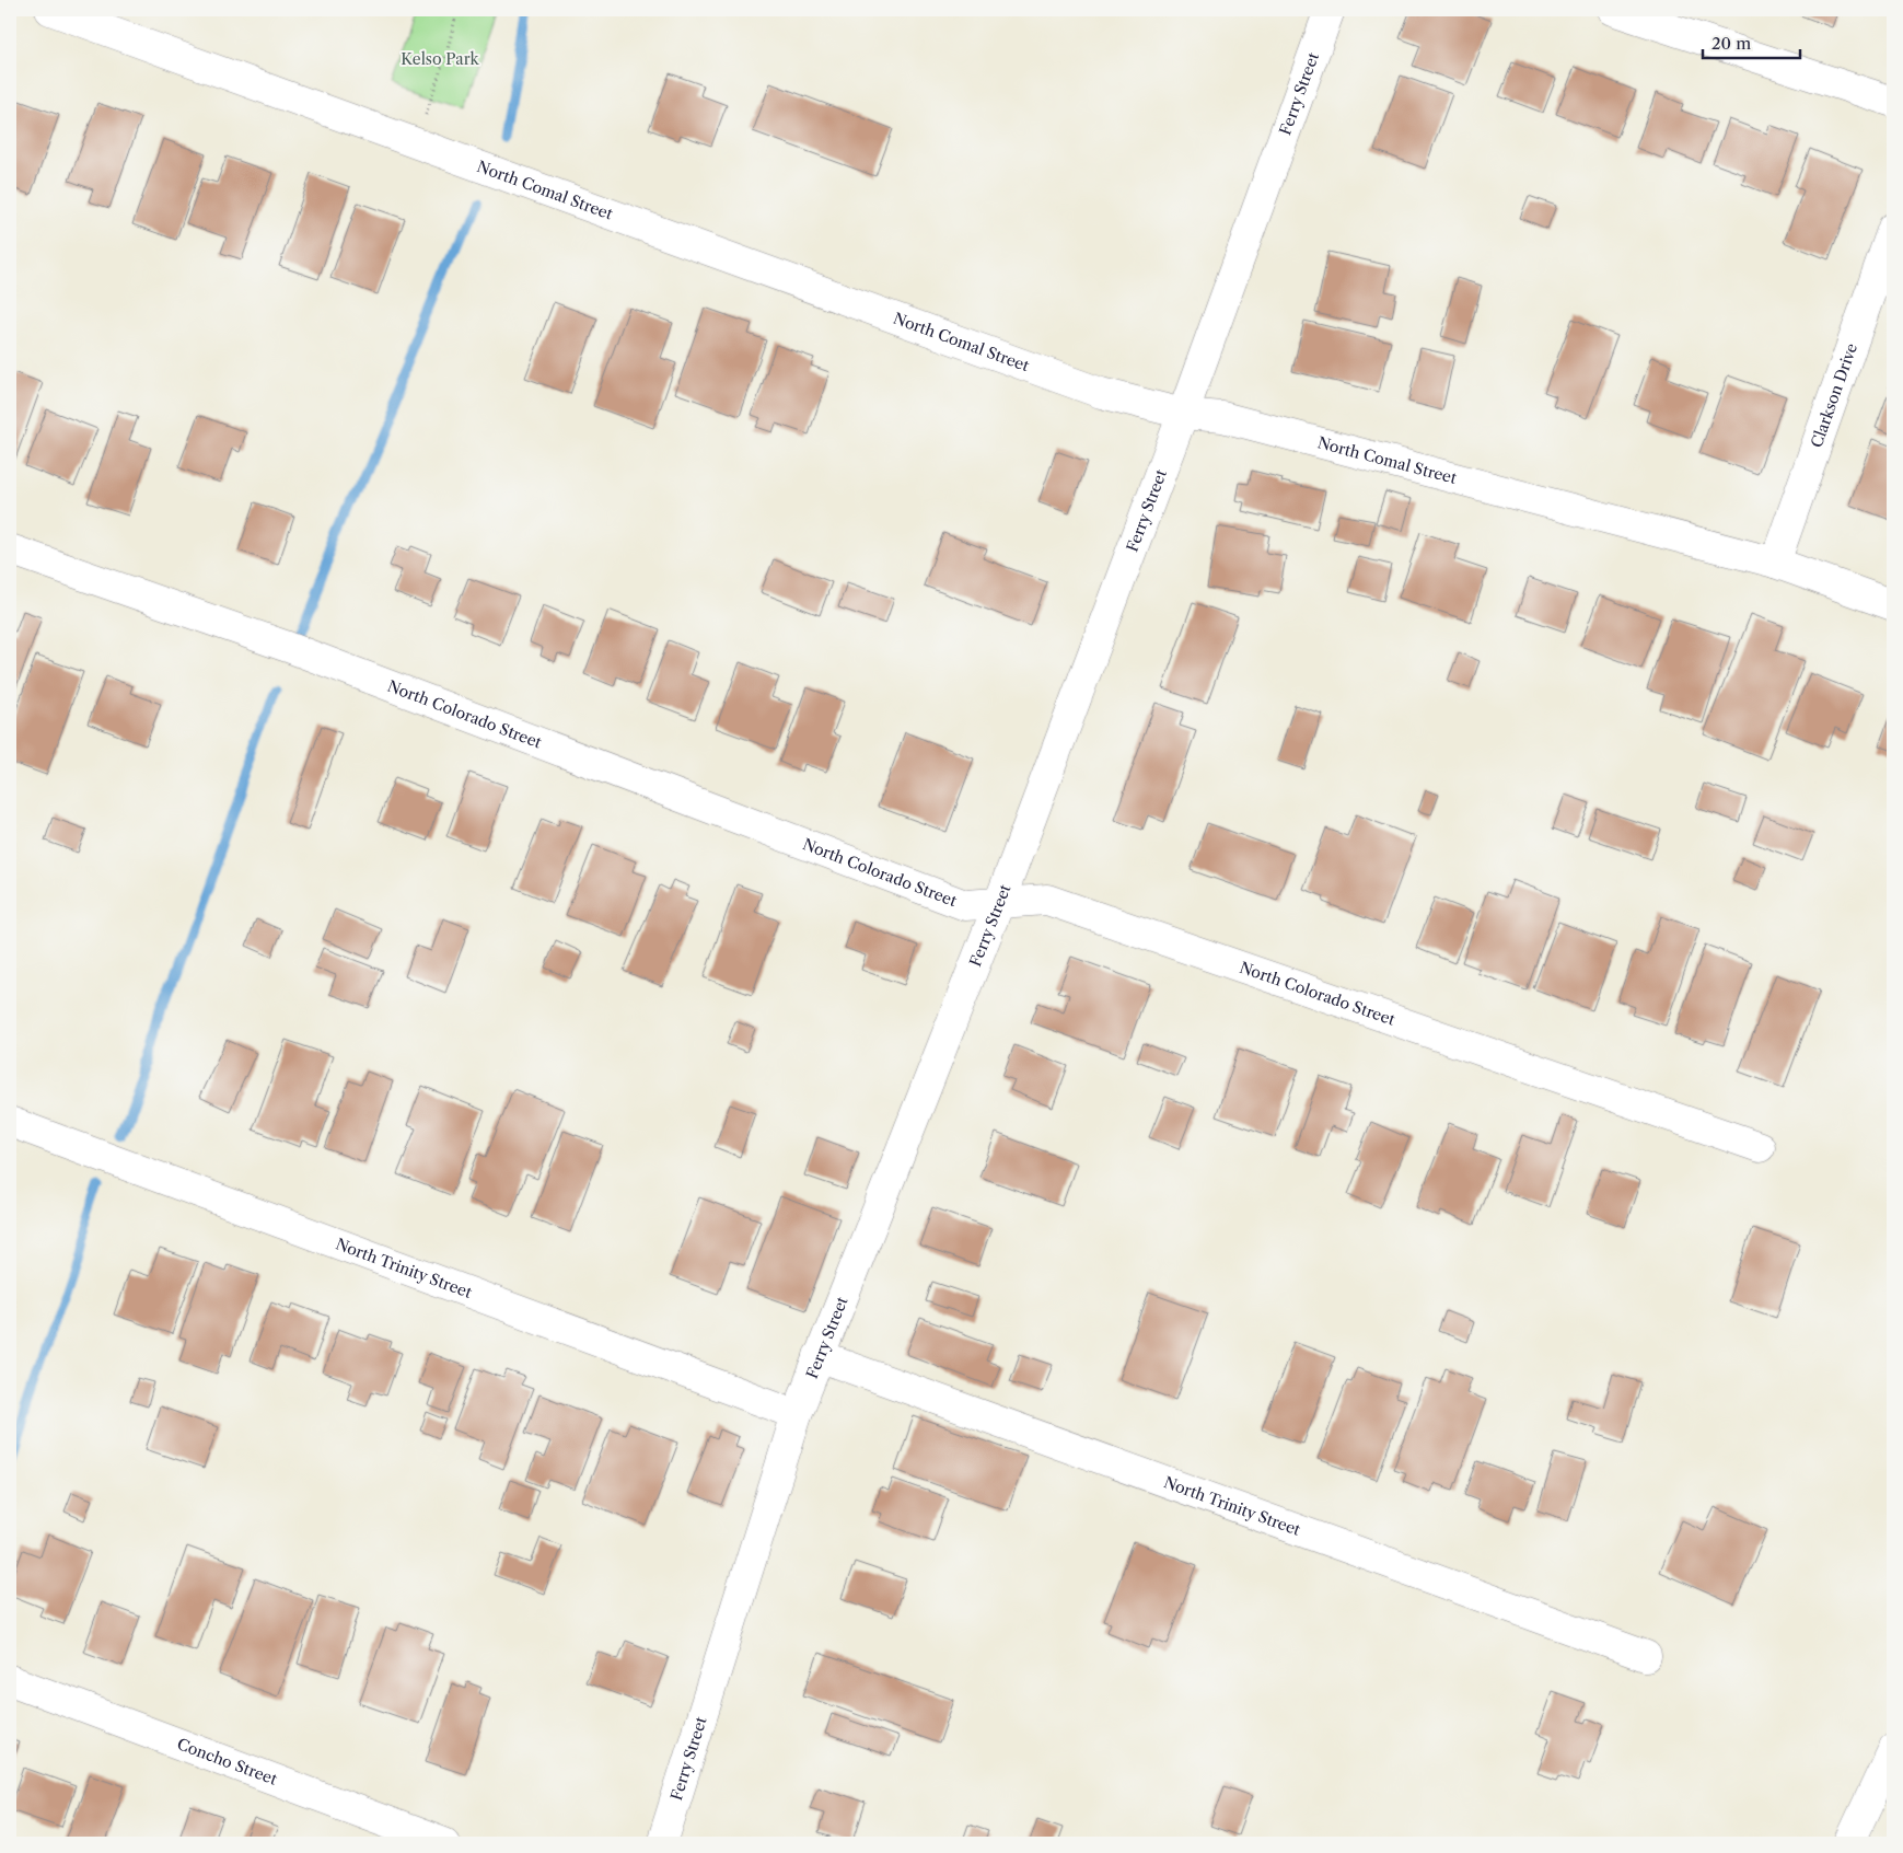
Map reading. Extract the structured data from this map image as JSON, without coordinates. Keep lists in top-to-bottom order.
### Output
{
  "streets": {
    "street": [
      "Ferry Street",
      "North Comal Street",
      "Clarkson Drive",
      "North Colorado Street",
      "North Trinity Street",
      "Concho Street"
    ]
  },
  "crossings": [
    ["Ferry Street", "North Comal Street"],
    ["Ferry Street", "North Colorado Street"],
    ["Ferry Street", "North Trinity Street"],
    ["North Comal Street", "Clarkson Drive"]
  ],
  "parks": ["Kelso Park"],
  "scale_bar": "20 m"
}
